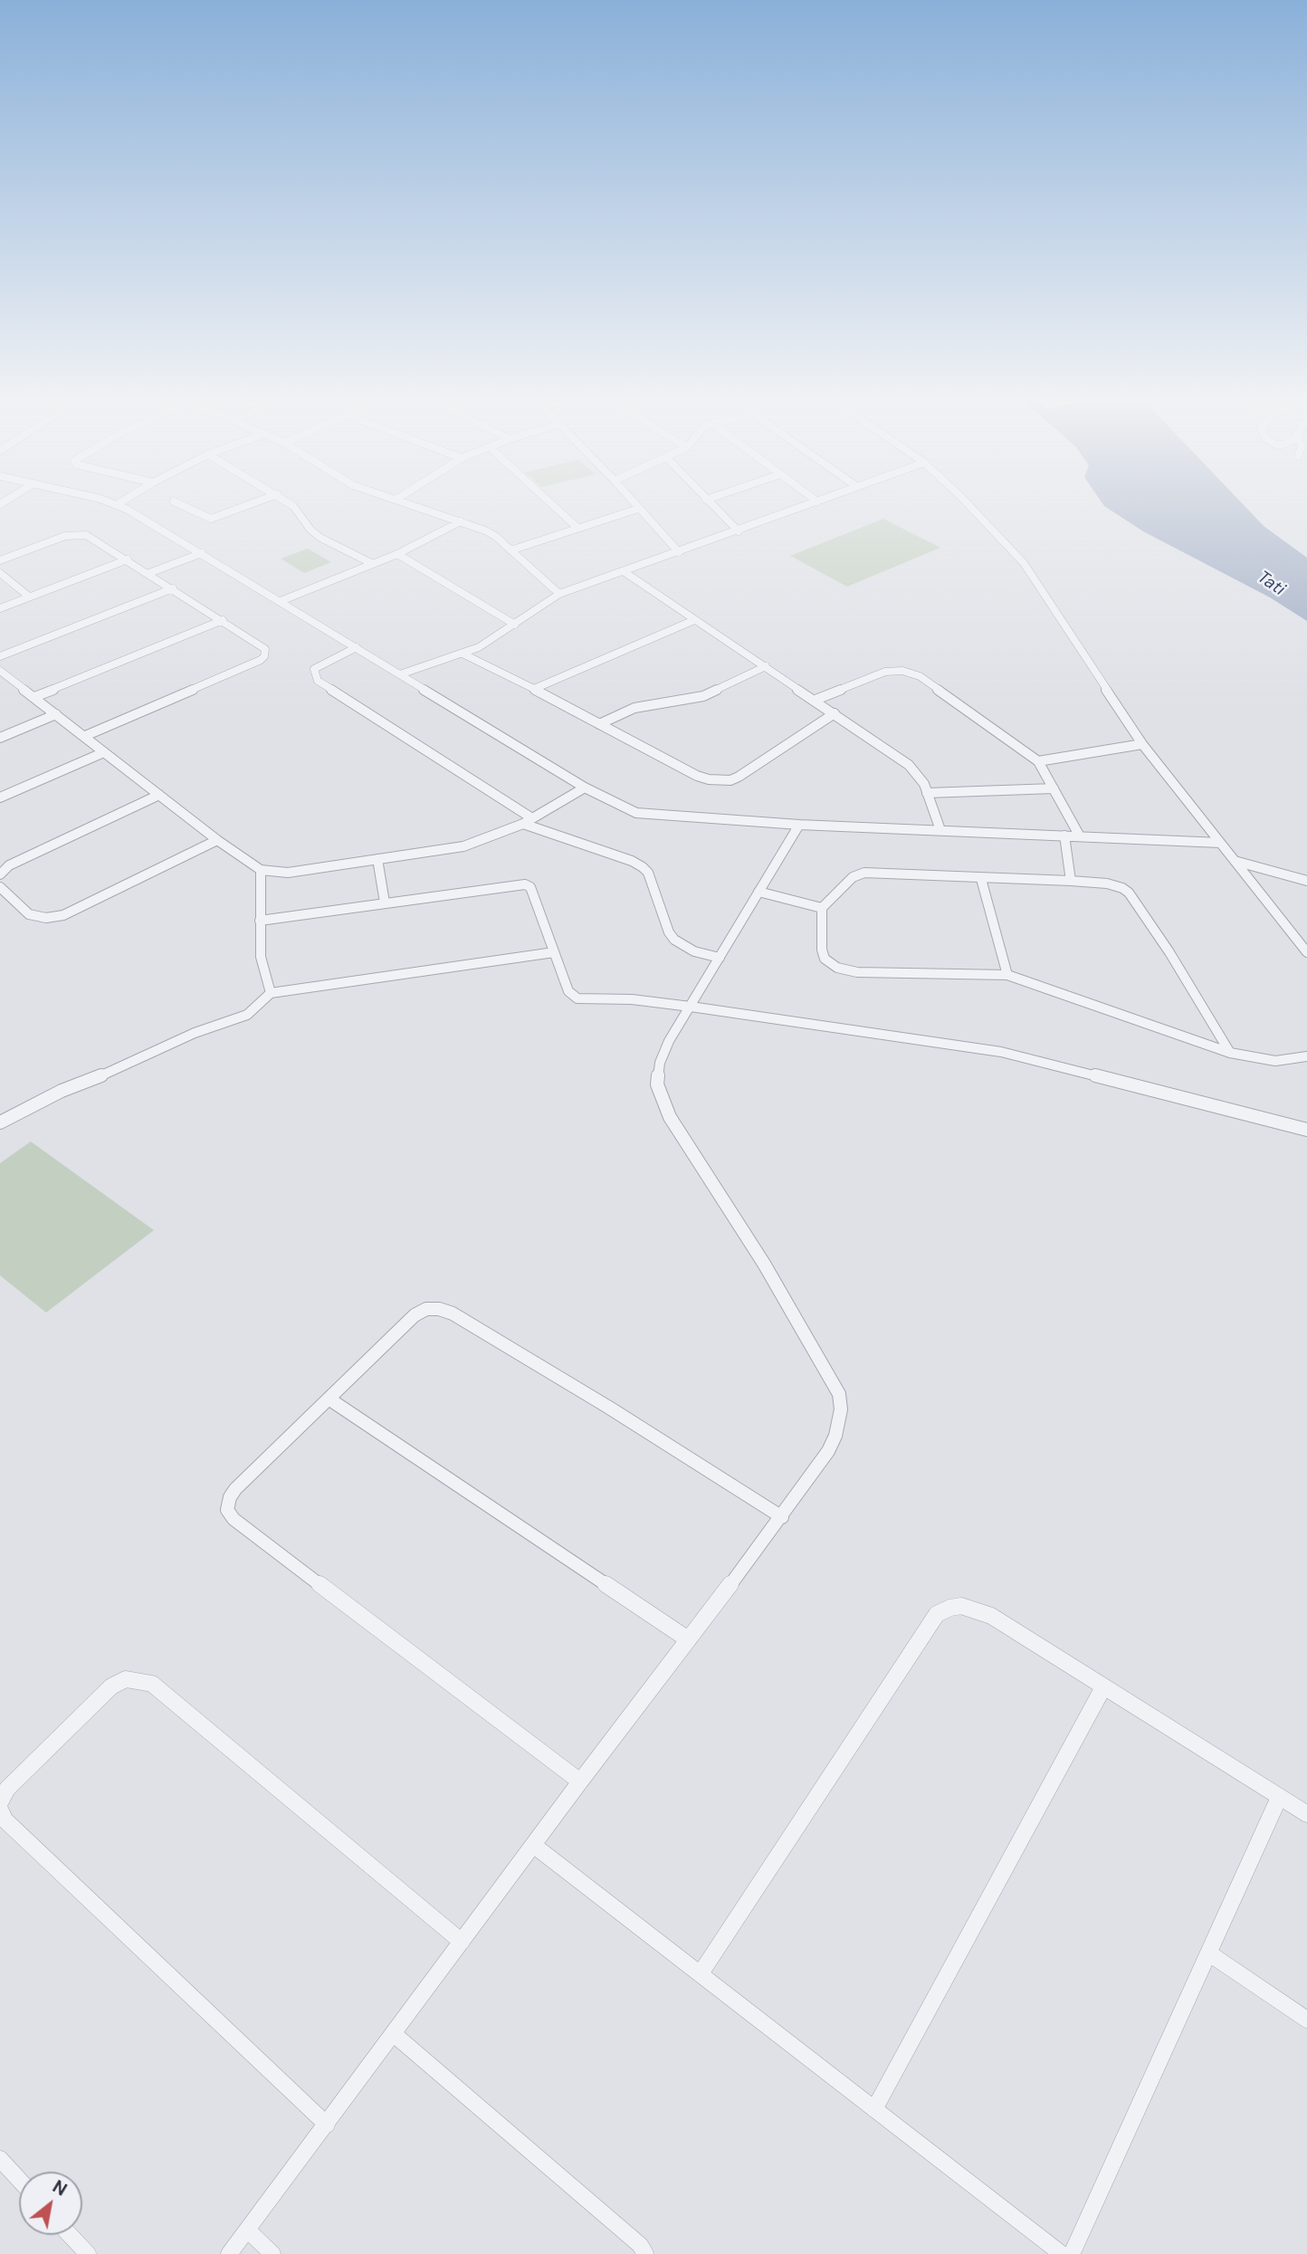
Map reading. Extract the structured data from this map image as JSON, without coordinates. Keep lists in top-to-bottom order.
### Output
{
  "water": ["Tati"],
  "north": "top right"
}
